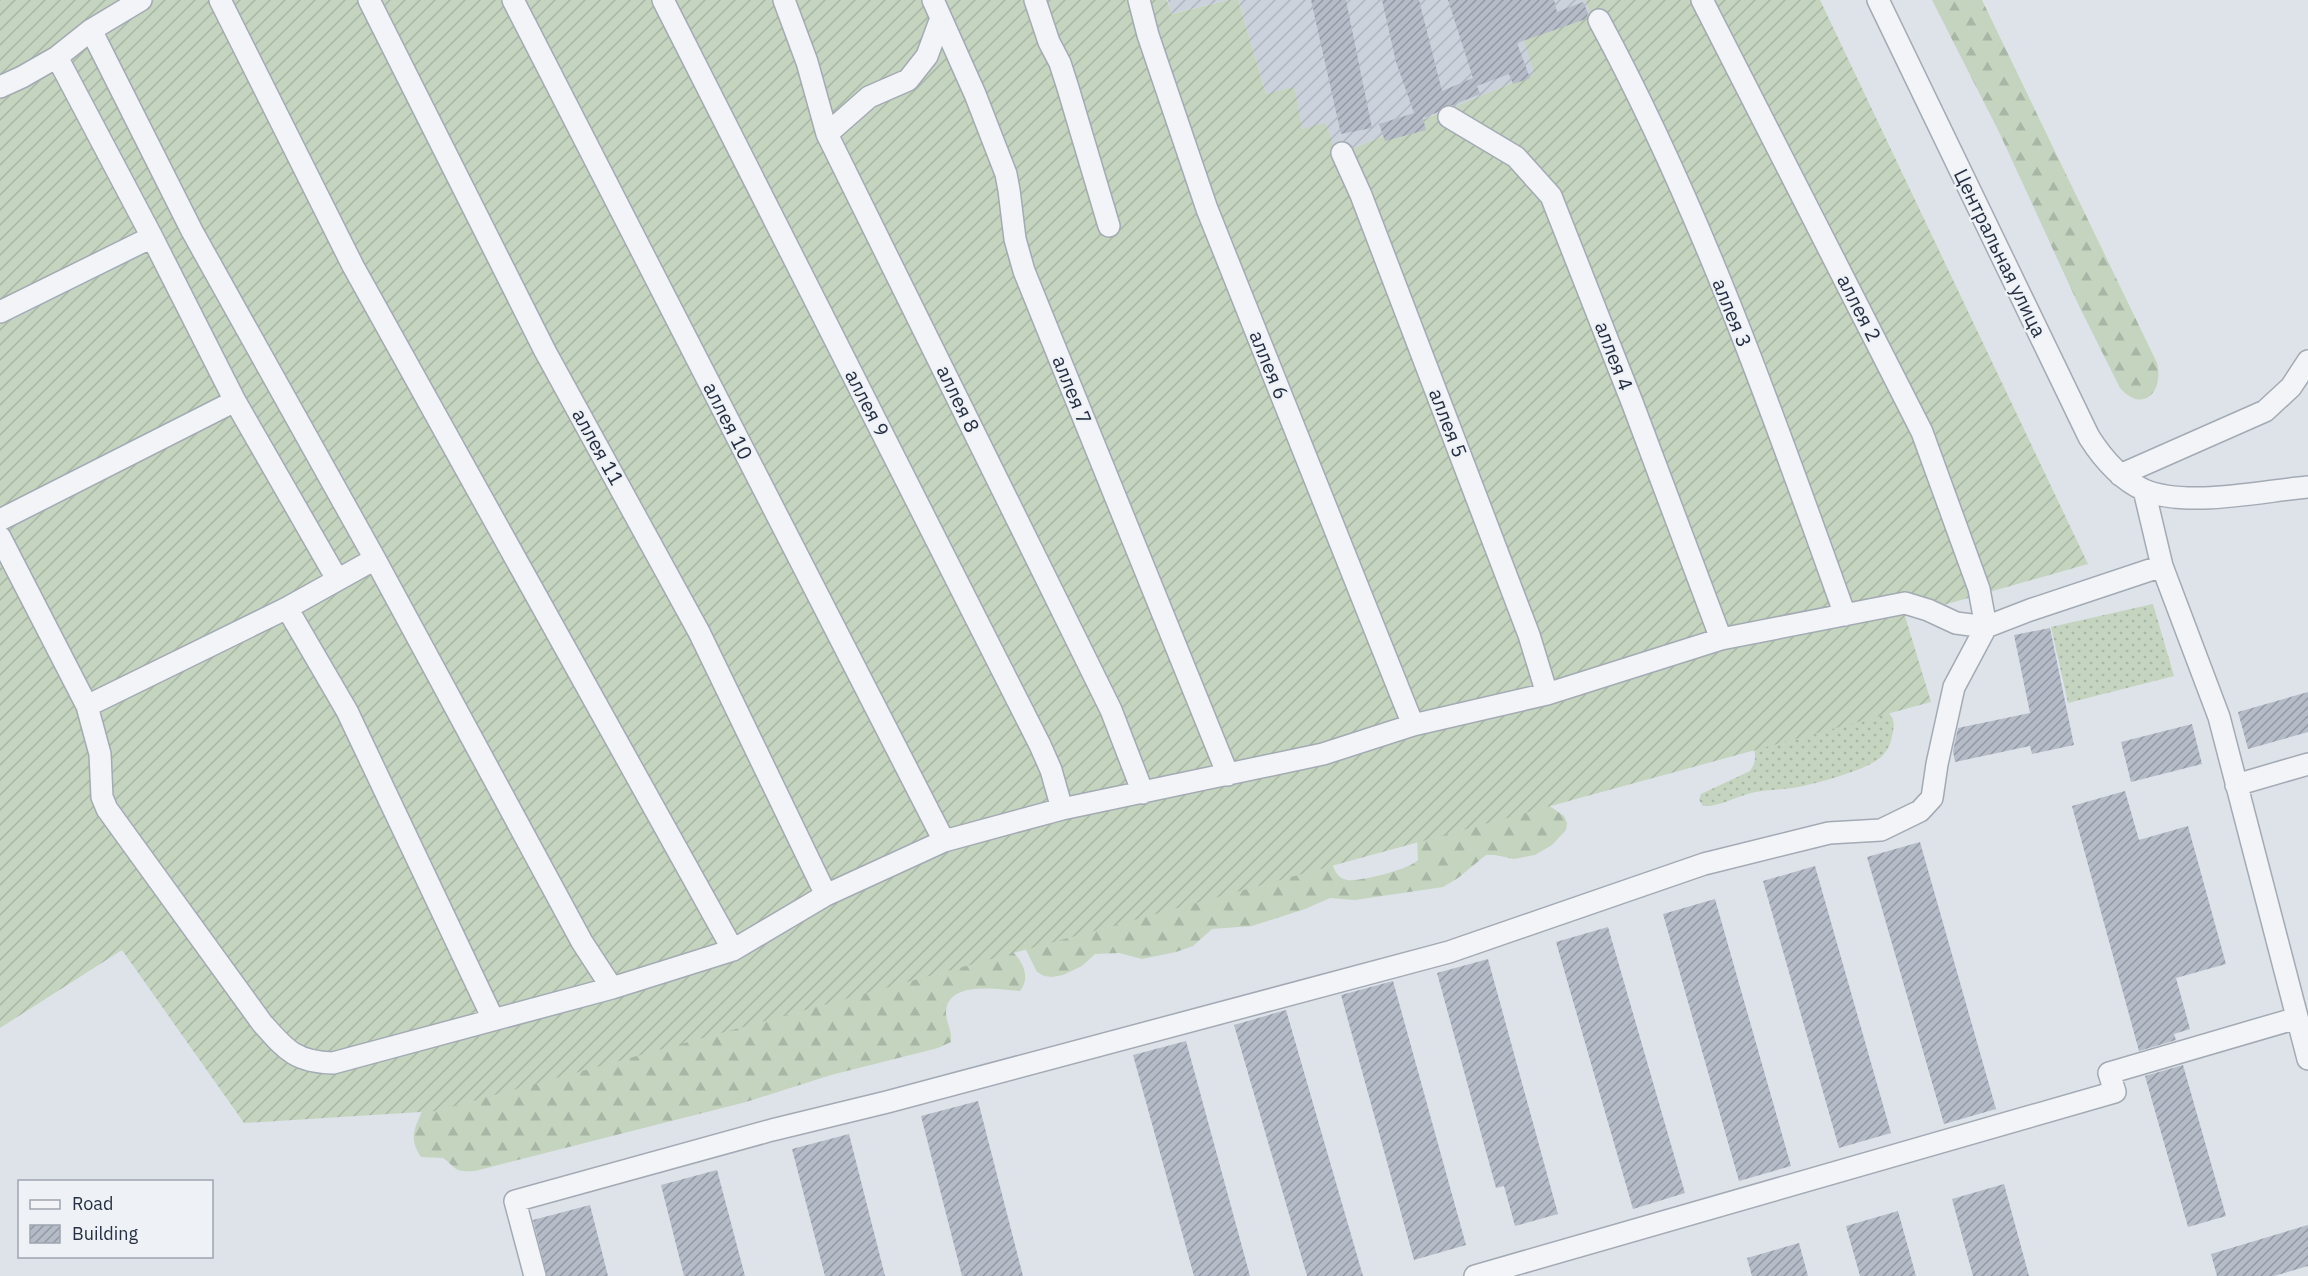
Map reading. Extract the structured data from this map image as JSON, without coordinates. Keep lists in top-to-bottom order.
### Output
{
  "streets": {
    "street": [
      "Центральная улица",
      "аллея 2",
      "аллея 3",
      "аллея 4",
      "аллея 6",
      "аллея 7",
      "аллея 8",
      "аллея 9",
      "аллея 10",
      "аллея 5",
      "аллея 11"
    ]
  },
  "legend": ["Road", "Building"]
}
